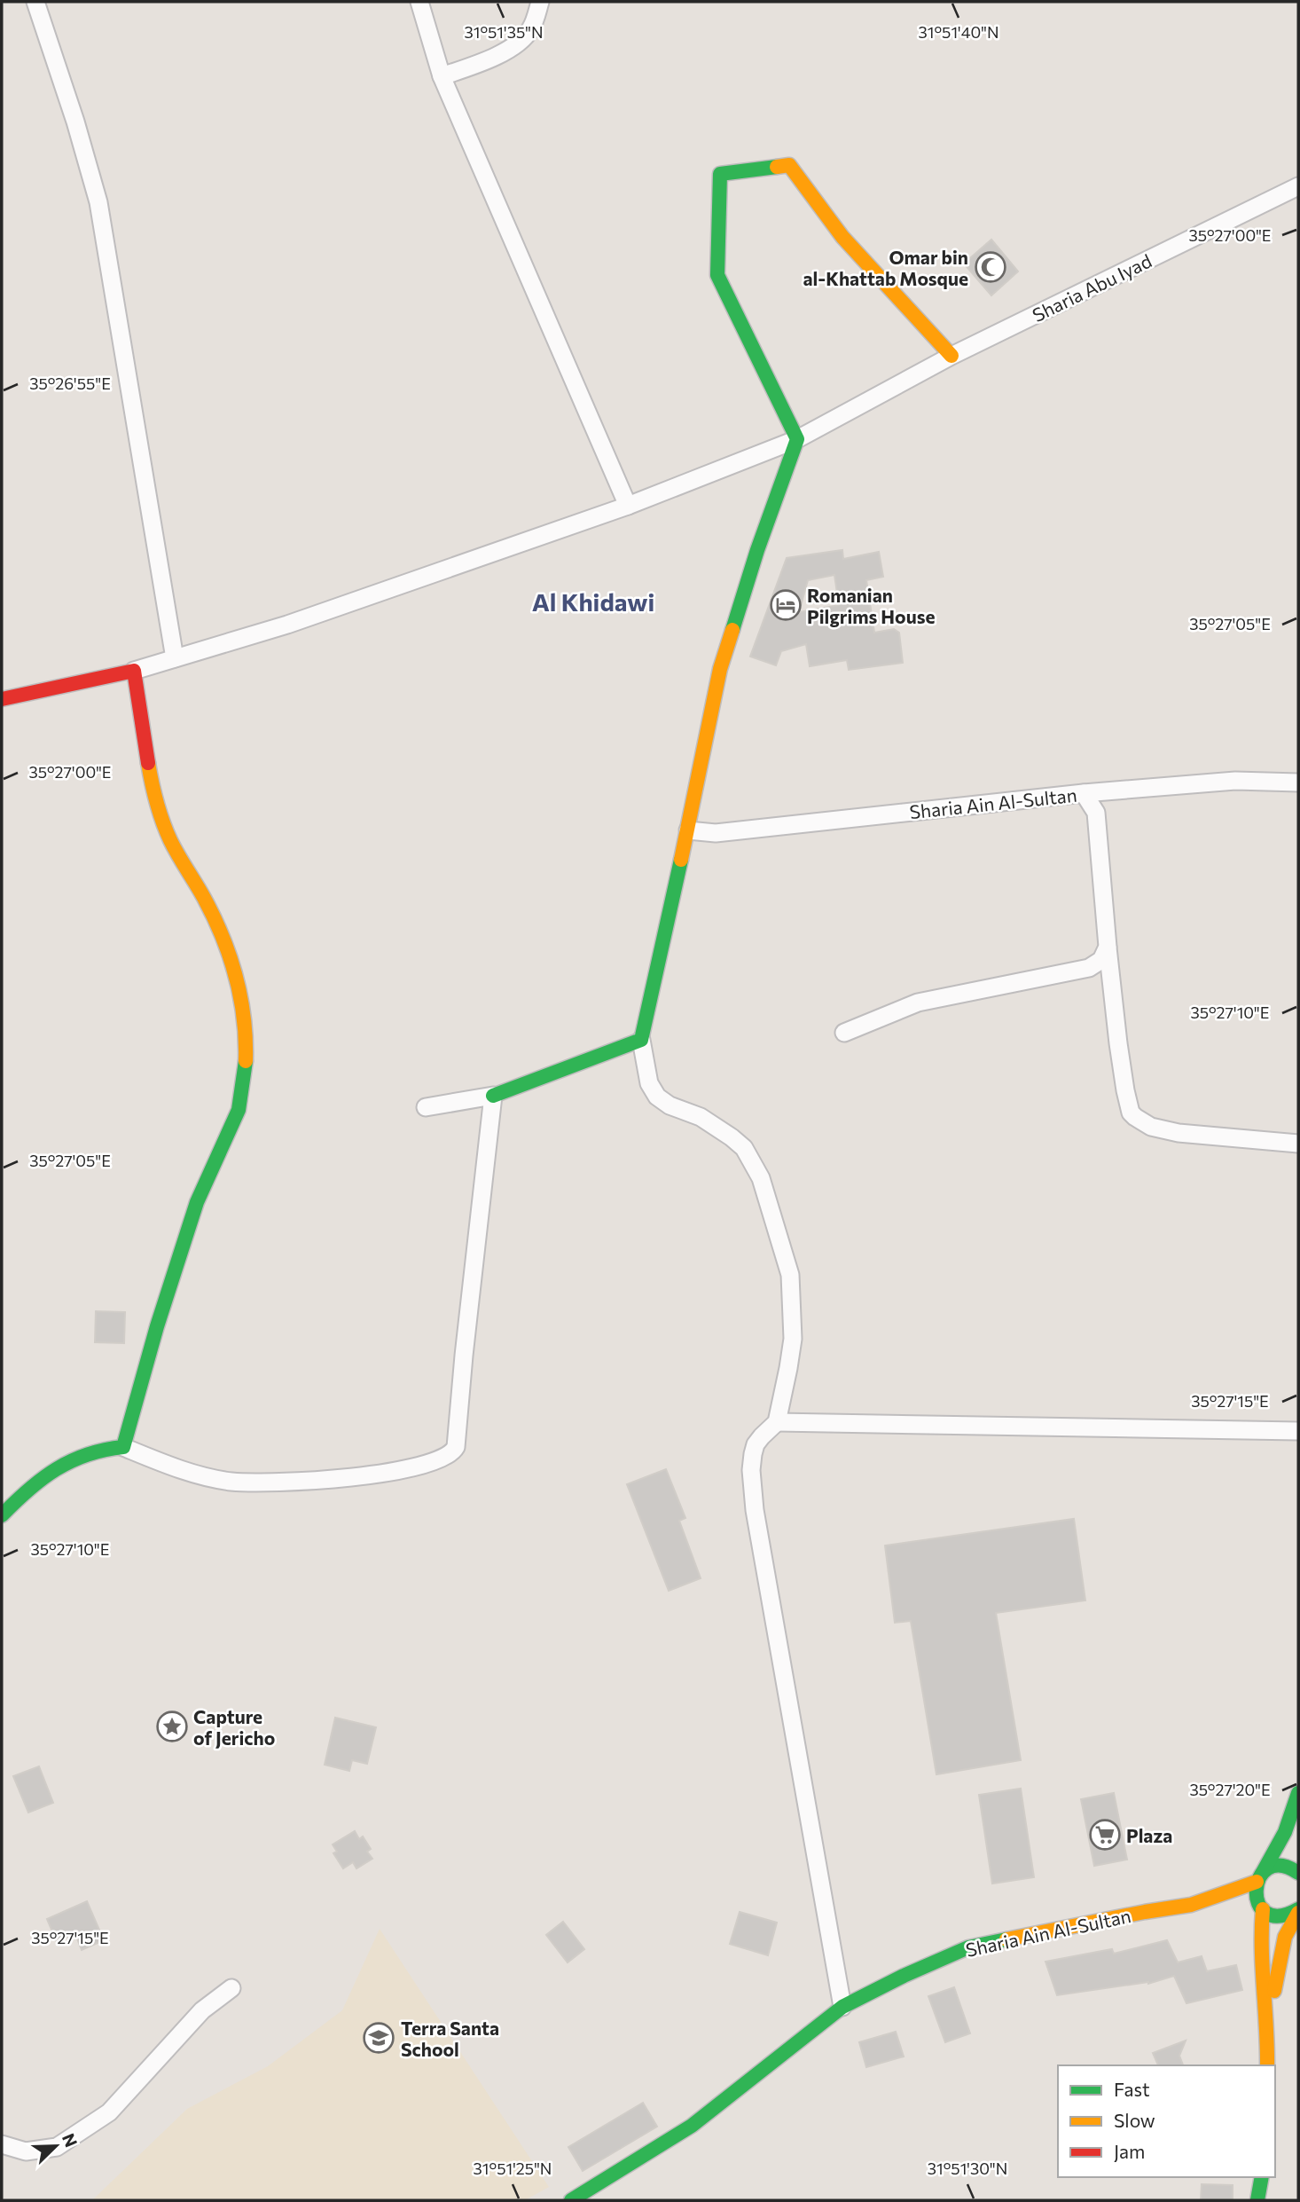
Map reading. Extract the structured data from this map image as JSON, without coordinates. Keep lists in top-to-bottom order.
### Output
{
  "streets": {
    "street": ["Sharia Abu Iyad", "Sharia Ain Al-Sultan"]
  },
  "districts": ["Al Khidawi"],
  "places": {
    "mosque": ["Omar bin al-Khattab Mosque"],
    "hotel": ["Romanian Pilgrims House"],
    "place": ["Capture of Jericho"],
    "supermarket": ["Plaza"],
    "school or university": ["Terra Santa School"]
  },
  "legend": ["Fast", "Slow", "Jam"],
  "north": "top right",
  "coordinates": [
    "31°51'35\"N",
    "31°51'40\"N",
    "35°27'00\"E",
    "35°26'55\"E",
    "35°27'05\"E",
    "35°27'10\"E",
    "35°27'15\"E",
    "35°27'20\"E",
    "31°51'25\"N",
    "31°51'30\"N"
  ]
}
